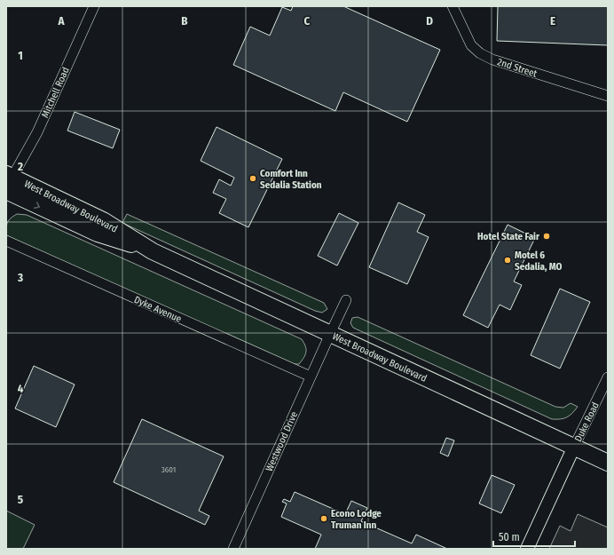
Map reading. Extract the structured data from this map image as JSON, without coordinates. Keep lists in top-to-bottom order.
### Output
{
  "streets": {
    "highway": ["West Broadway Boulevard"],
    "street": [
      "2nd Street",
      "Mitchell Road",
      "Dyke Avenue",
      "Duke Road",
      "Westwood Drive"
    ]
  },
  "crossings": [
    ["Mitchell Road", "West Broadway Boulevard"],
    ["West Broadway Boulevard", "Duke Road"],
    ["West Broadway Boulevard", "Westwood Drive"],
    ["Dyke Avenue", "Westwood Drive"]
  ],
  "places": [
    "Comfort Inn Sedalia Station",
    "Hotel State Fair",
    "Motel 6 Sedalia, MO",
    "Econo Lodge Truman Inn"
  ],
  "house_numbers": ["3601"],
  "scale_bar": "50 m",
  "grid": {
    "columns": [
      "A",
      "B",
      "C",
      "D",
      "E"
    ],
    "rows": [
      "1",
      "2",
      "3",
      "4",
      "5"
    ]
  }
}
